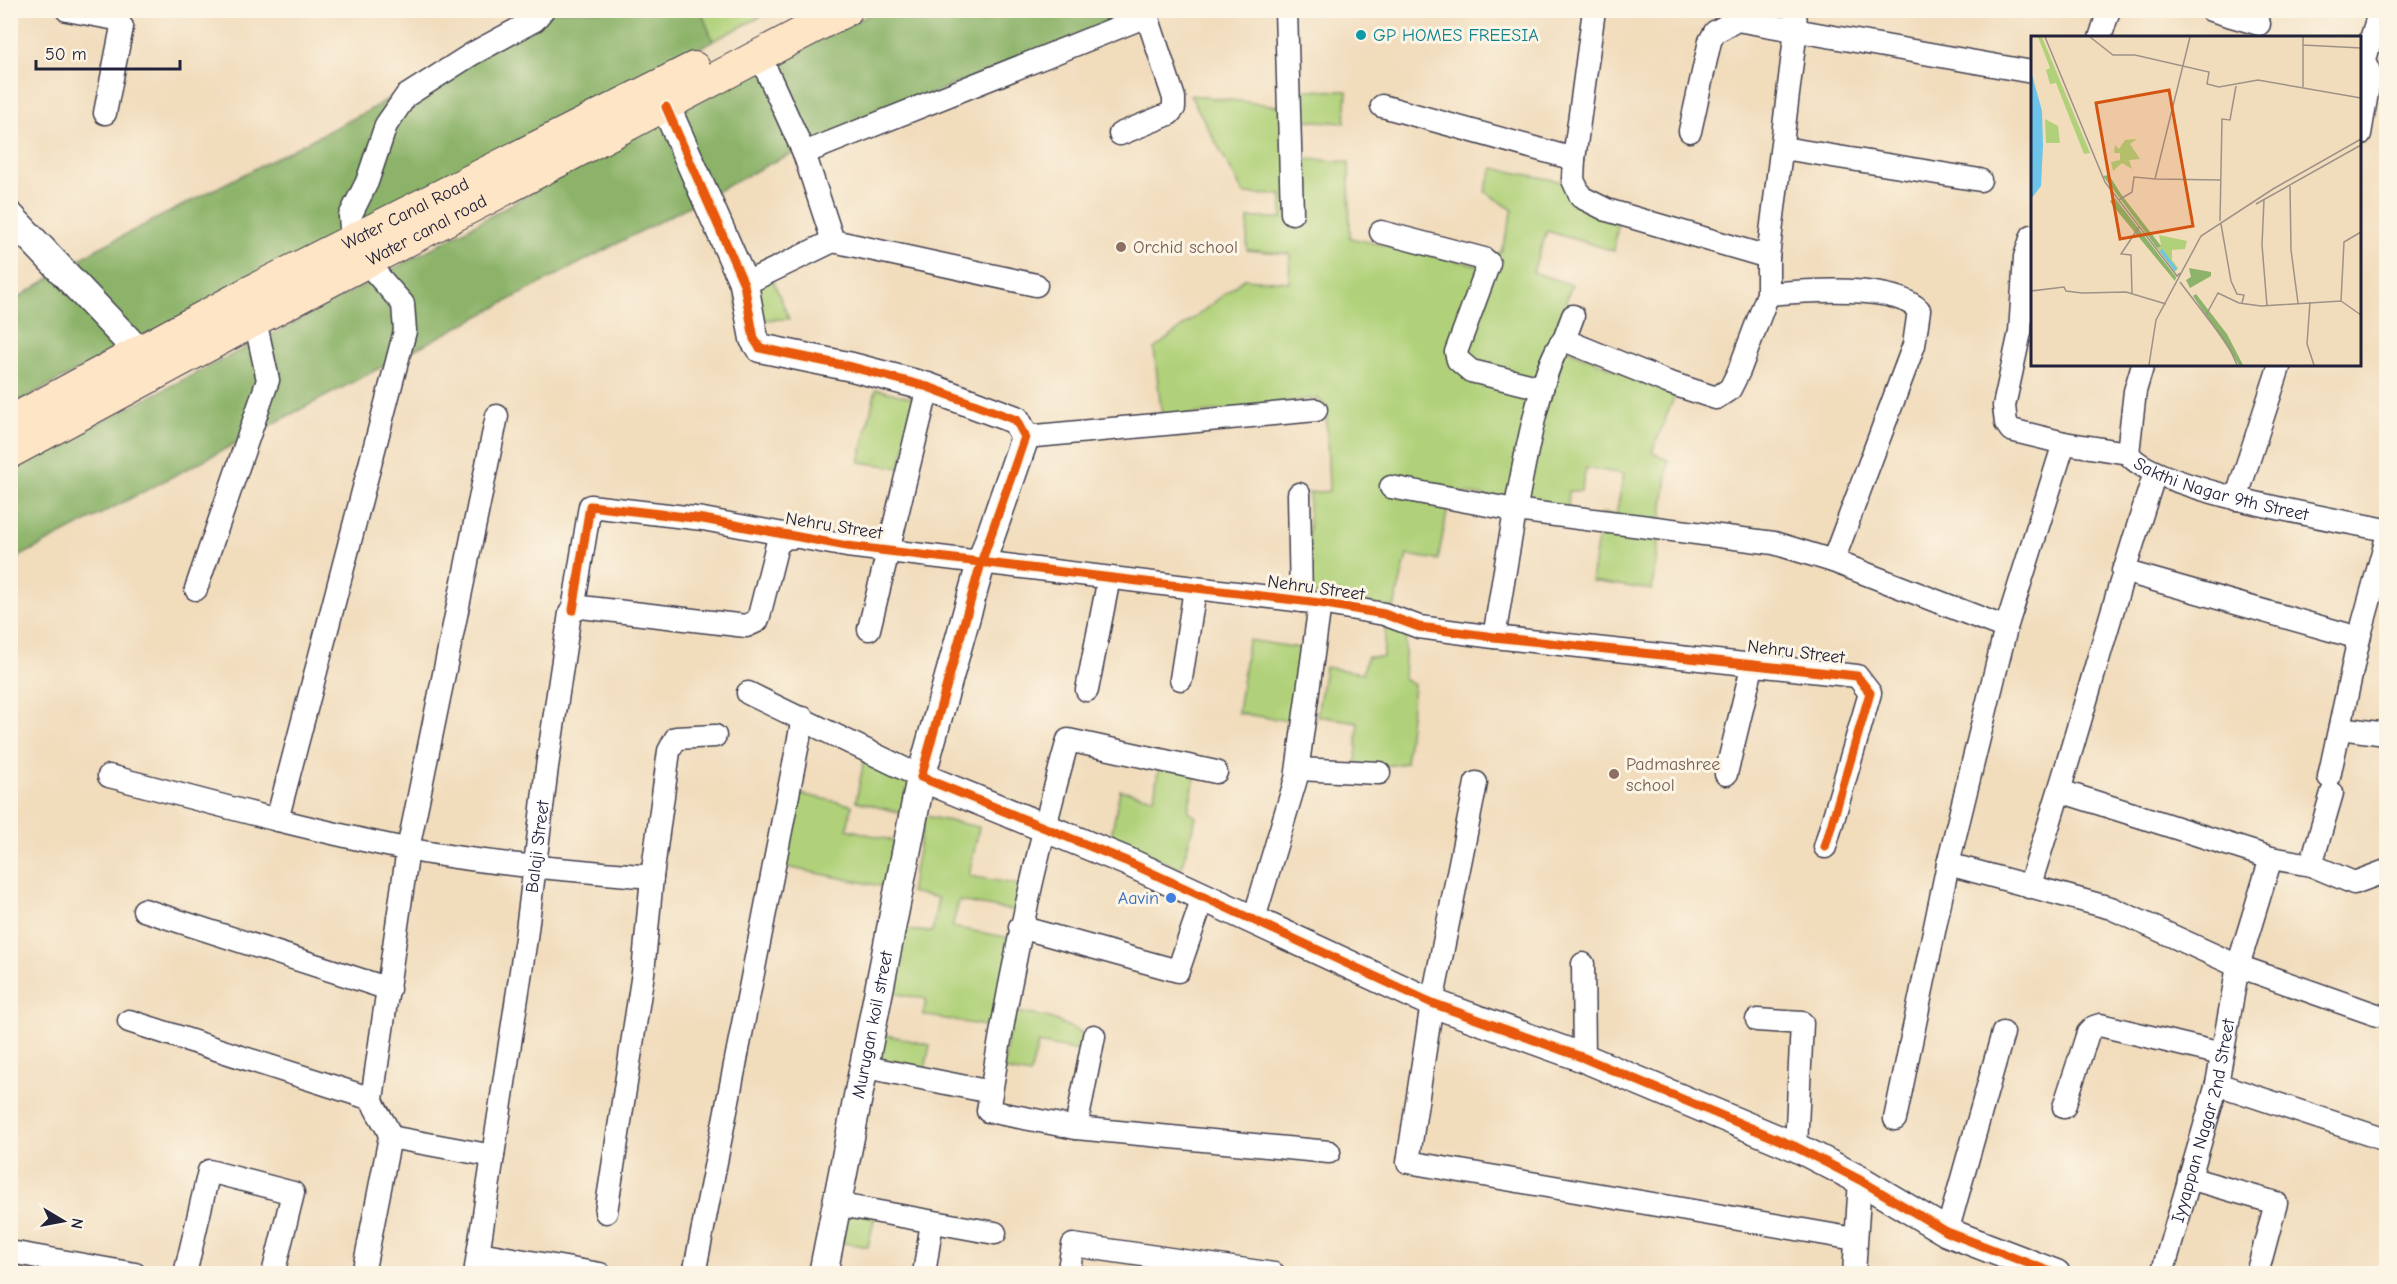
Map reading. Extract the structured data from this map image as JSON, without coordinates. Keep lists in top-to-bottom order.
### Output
{
  "streets": {
    "main road": ["Water Canal Road", "Water canal road"],
    "street": [
      "Sakthi Nagar 9th Street",
      "Nehru Street",
      "Balaji Street",
      "Murugan koil street",
      "Iyyappan Nagar 2nd Street"
    ]
  },
  "crossings": [
    ["Water Canal Road", "Water canal road"],
    ["Nehru Street", "Balaji Street"],
    ["Nehru Street", "Murugan koil street"]
  ],
  "places": [
    "GP HOMES FREESIA",
    "Orchid school",
    "Padmashree school",
    "Aavin"
  ],
  "scale_bar": "50 m",
  "north": "right"
}
